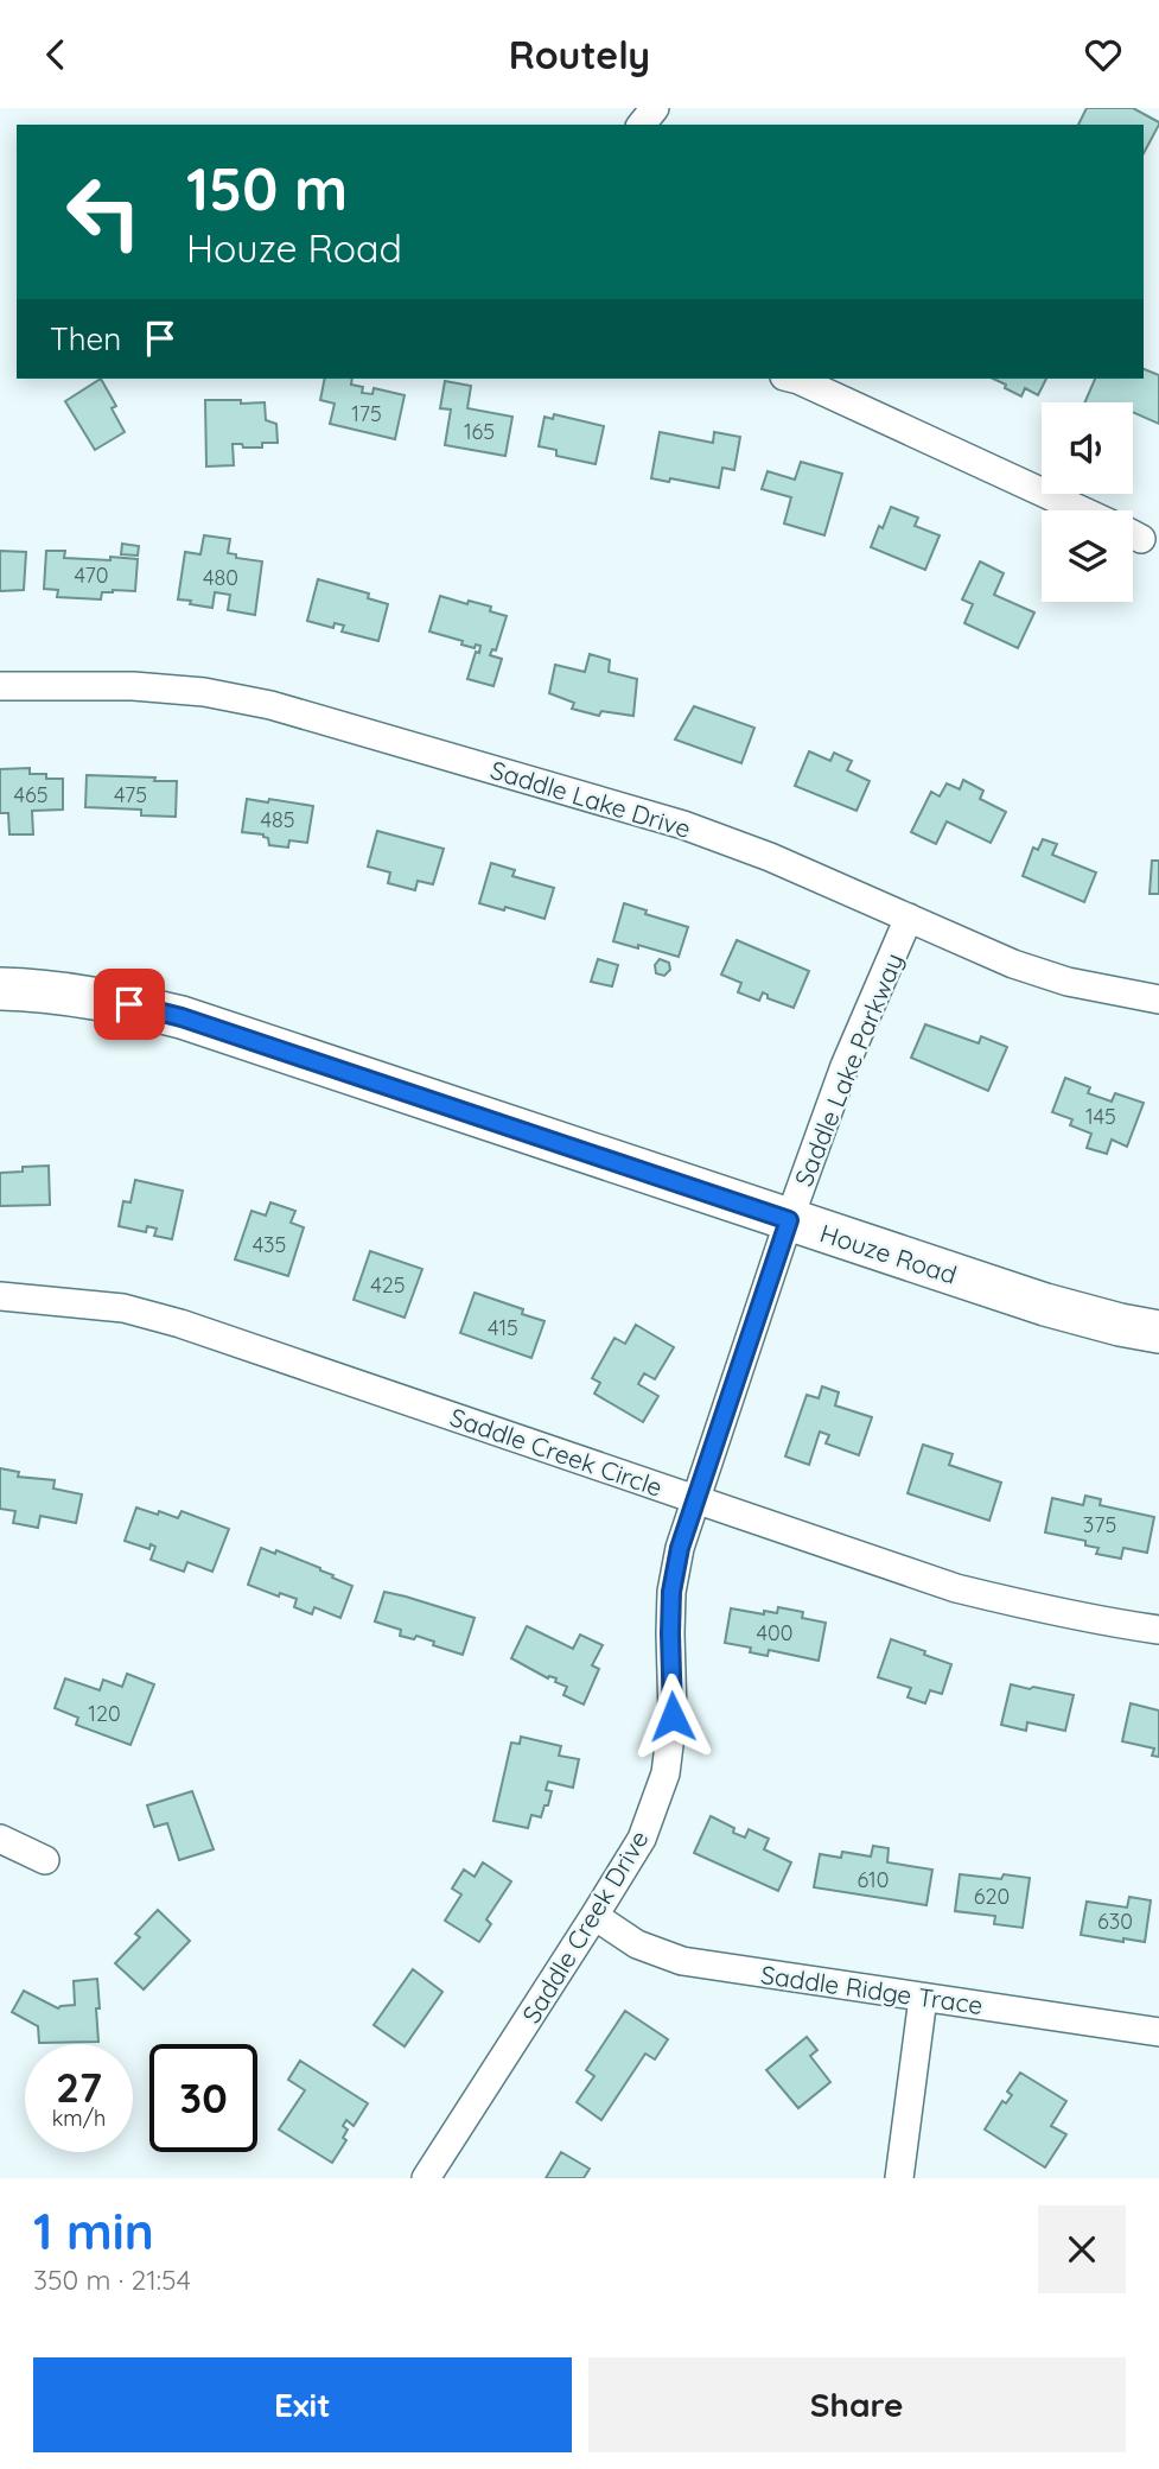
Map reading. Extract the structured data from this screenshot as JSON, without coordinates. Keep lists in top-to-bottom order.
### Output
{
  "streets": {
    "main road": ["Houze Road"],
    "street": [
      "Saddle Lake Drive",
      "Saddle Lake Parkway",
      "Saddle Creek Circle",
      "Saddle Creek Drive",
      "Saddle Ridge Trace"
    ]
  },
  "crossings": [
    ["Saddle Lake Drive", "Saddle Lake Parkway"],
    ["Saddle Lake Parkway", "Houze Road"],
    ["Saddle Lake Parkway", "Saddle Creek Drive"],
    ["Houze Road", "Saddle Creek Drive"],
    ["Saddle Creek Circle", "Saddle Creek Drive"],
    ["Saddle Creek Drive", "Saddle Ridge Trace"]
  ],
  "house_numbers": [
    "175",
    "165",
    "470",
    "480",
    "465",
    "475",
    "485",
    "145",
    "435",
    "425",
    "415",
    "375",
    "400",
    "120",
    "610",
    "620",
    "630"
  ],
  "page": {
    "header": "Routely",
    "turn": ["150 m", "Houze Road"],
    "then": "Then",
    "speed": "27 km/h",
    "limit": "30",
    "heading": ["1 min", "350 m · 21:54"],
    "buttons": ["Exit", "Share"]
  }
}
